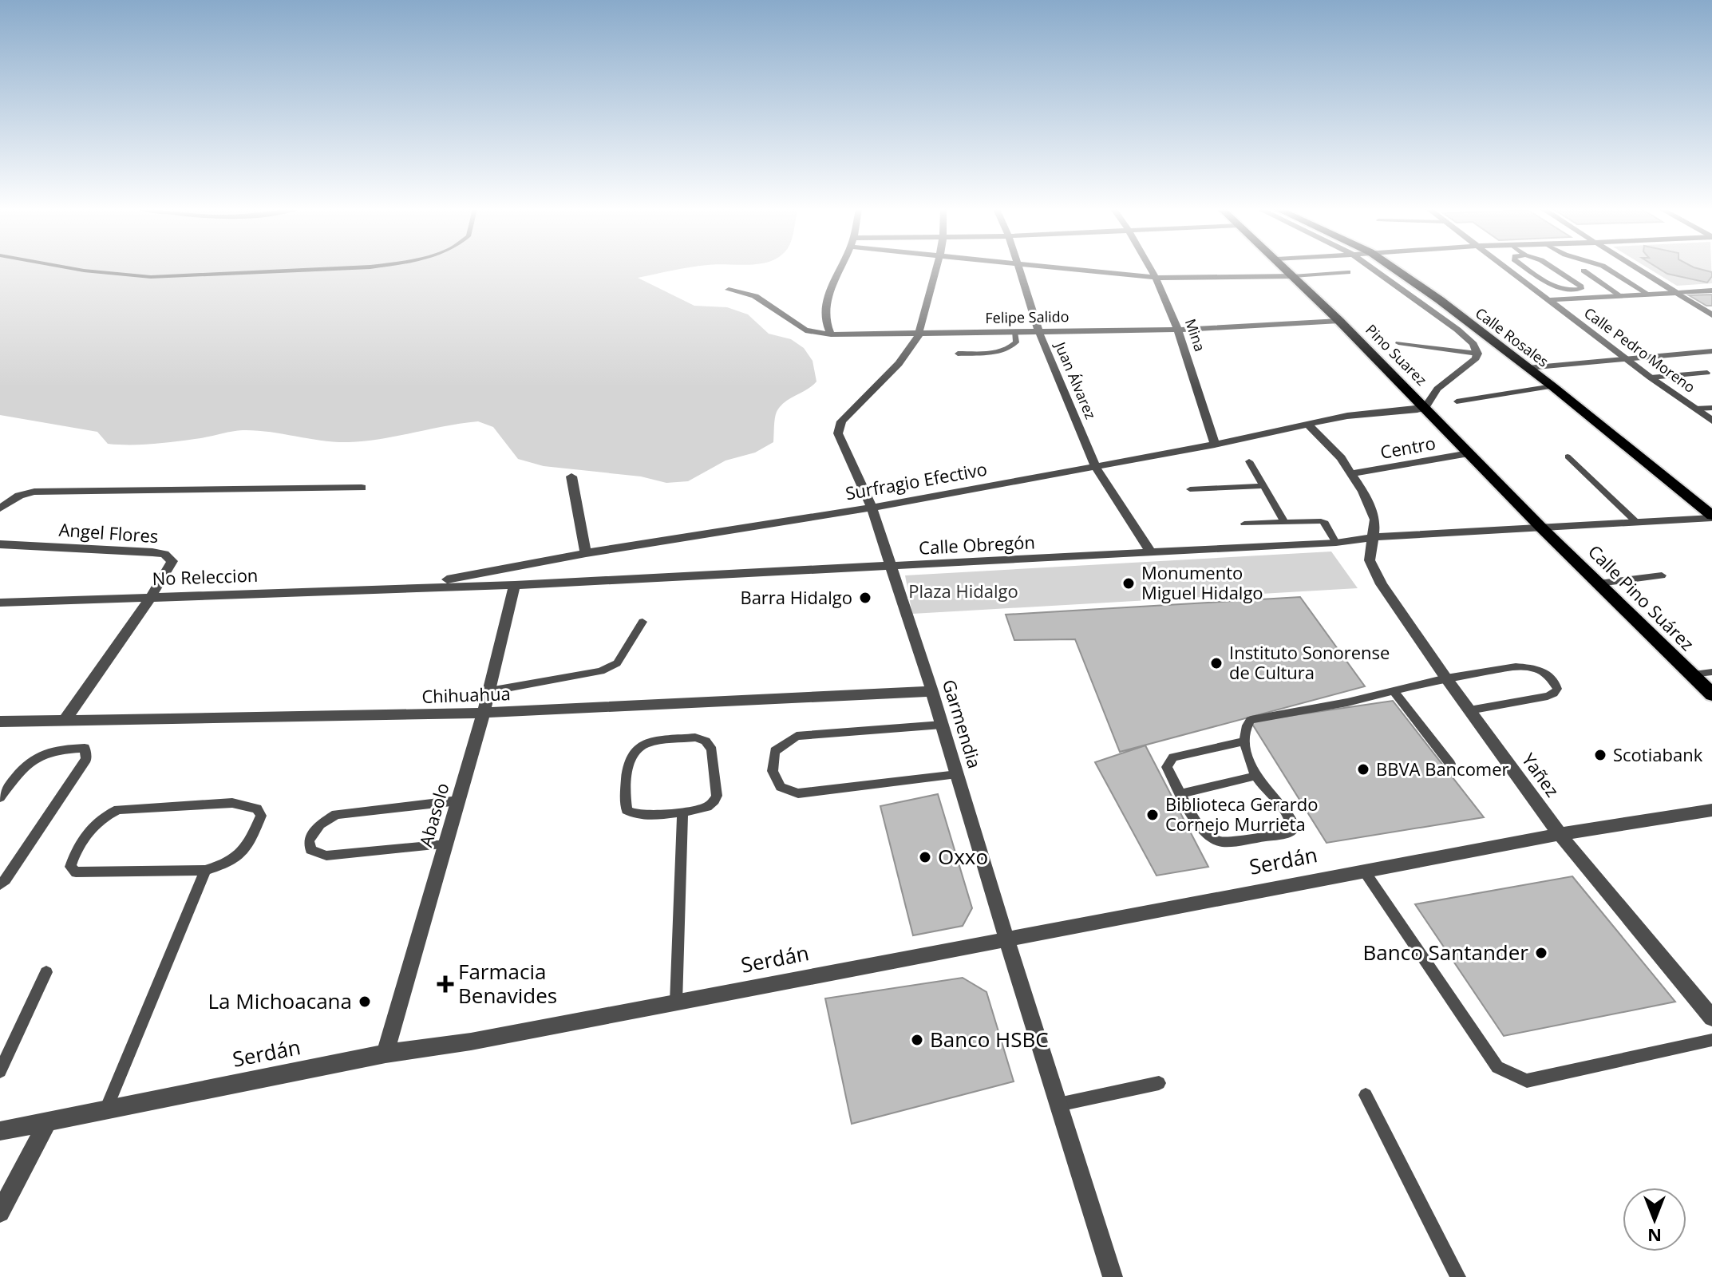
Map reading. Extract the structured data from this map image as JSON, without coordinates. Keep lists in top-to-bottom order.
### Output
{
  "streets": {
    "main road": ["Calle Rosales", "Pino Suarez", "Calle Pino Suárez"],
    "street": [
      "Felipe Salido",
      "Mina",
      "Calle Pedro Moreno",
      "Juan Álvarez",
      "Centro",
      "Surfragio Efectivo",
      "Angel Flores",
      "Calle Obregón",
      "No Releccion",
      "Chihuahua",
      "Garmendia",
      "Yañez",
      "Abasolo",
      "Serdán"
    ]
  },
  "crossings": [
    ["Felipe Salido", "Mina"],
    ["Felipe Salido", "Pino Suarez"],
    ["Felipe Salido", "Juan Álvarez"],
    ["Felipe Salido", "Garmendia"],
    ["Mina", "Surfragio Efectivo"],
    ["Calle Rosales", "Pino Suarez"],
    ["Calle Rosales", "Surfragio Efectivo"],
    ["Calle Rosales", "Calle Obregón"],
    ["Pino Suarez", "Centro"],
    ["Pino Suarez", "Surfragio Efectivo"],
    ["Pino Suarez", "Calle Obregón"],
    ["Pino Suarez", "Calle Pino Suárez"],
    ["Juan Álvarez", "Surfragio Efectivo"],
    ["Juan Álvarez", "Calle Obregón"],
    ["Centro", "Yañez"],
    ["Surfragio Efectivo", "Calle Obregón"],
    ["Surfragio Efectivo", "No Releccion"],
    ["Surfragio Efectivo", "Garmendia"],
    ["Surfragio Efectivo", "Yañez"],
    ["Angel Flores", "No Releccion"],
    ["Angel Flores", "Chihuahua"],
    ["Calle Obregón", "No Releccion"],
    ["Calle Obregón", "Calle Pino Suárez"],
    ["Calle Obregón", "Garmendia"],
    ["Calle Obregón", "Yañez"],
    ["Calle Obregón", "Abasolo"],
    ["Chihuahua", "Garmendia"],
    ["Chihuahua", "Abasolo"],
    ["Garmendia", "Serdán"],
    ["Yañez", "Serdán"],
    ["Abasolo", "Serdán"]
  ],
  "parks": ["Plaza Hidalgo"],
  "places": {
    "other": [
      "Monumento Miguel Hidalgo",
      "Barra Hidalgo",
      "Instituto Sonorense de Cultura",
      "Scotiabank",
      "BBVA Bancomer",
      "Biblioteca Gerardo Cornejo Murrieta",
      "Oxxo",
      "Banco Santander",
      "La Michoacana",
      "Banco HSBC"
    ],
    "health": ["Farmacia Benavides"]
  },
  "north": "bottom"
}
